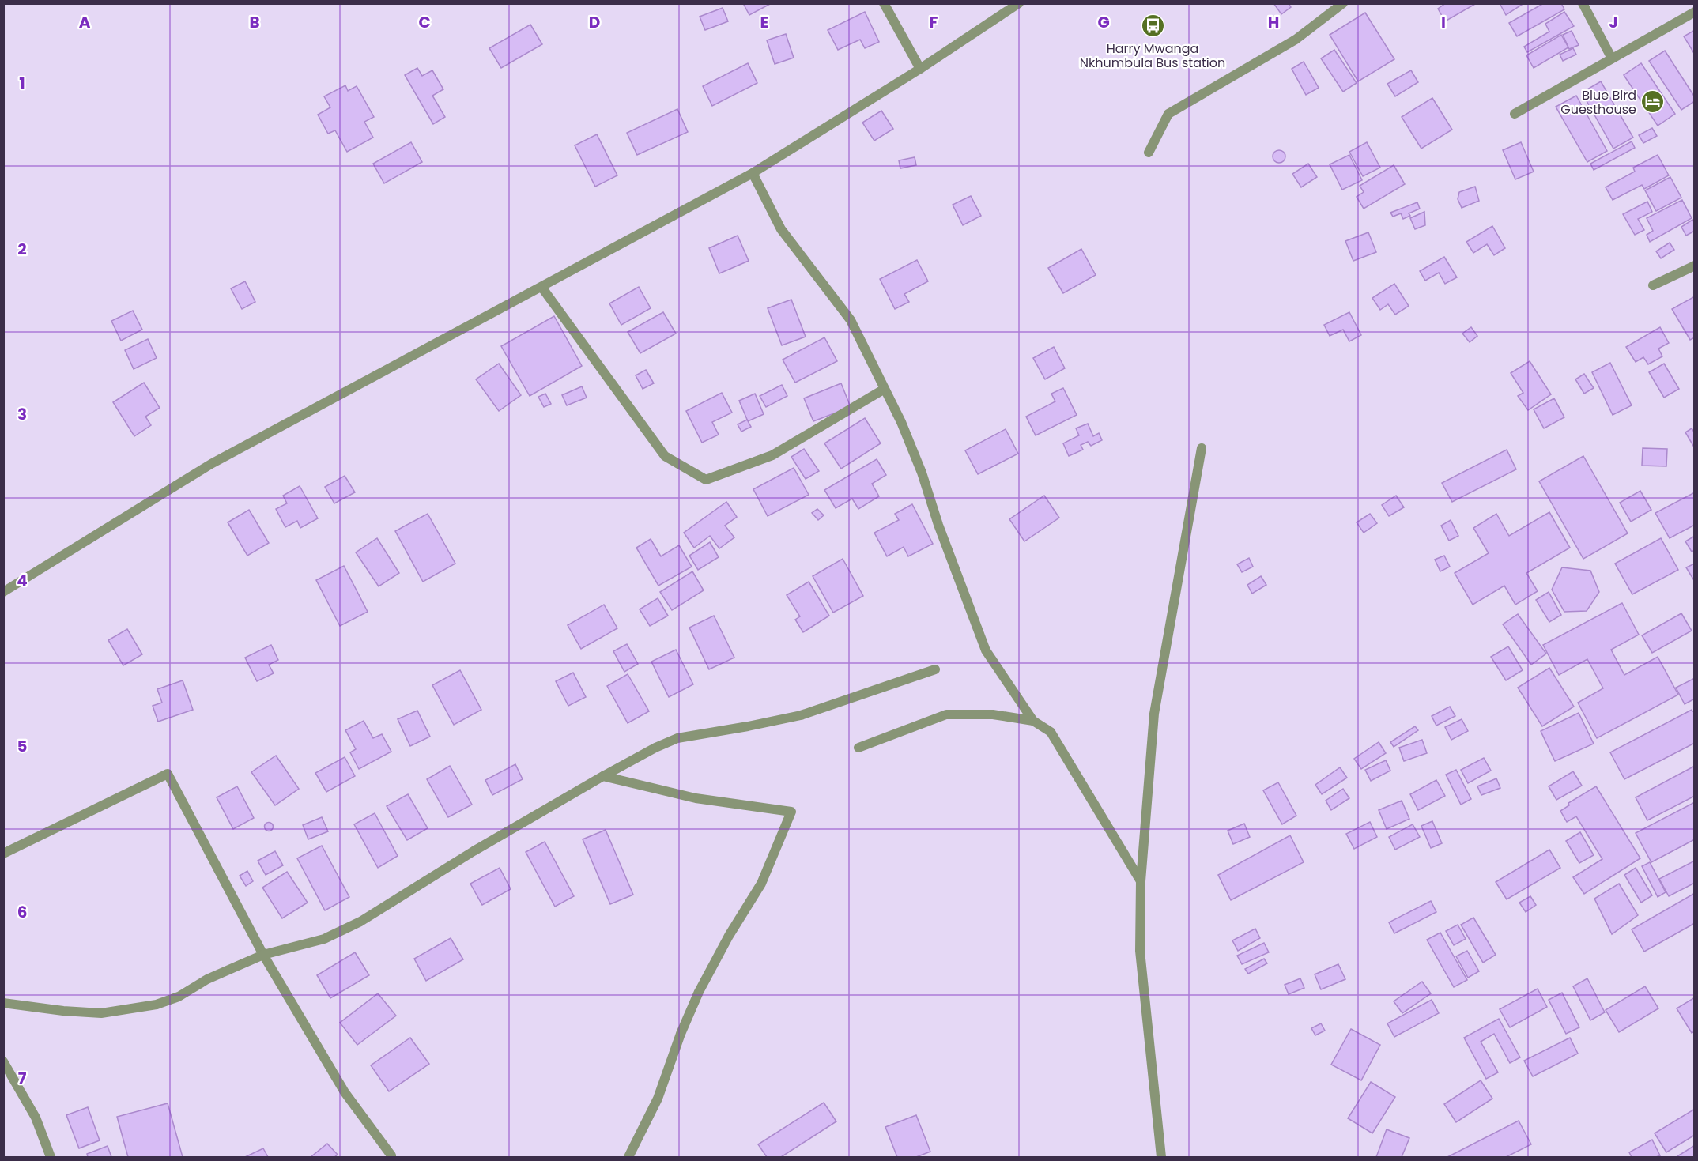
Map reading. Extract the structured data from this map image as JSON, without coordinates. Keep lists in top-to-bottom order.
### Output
{
  "places": {
    "bus stop": ["Harry Mwanga Nkhumbula Bus station"],
    "hotel": ["Blue Bird Guesthouse"]
  },
  "grid": {
    "columns": [
      "A",
      "B",
      "C",
      "D",
      "E",
      "F",
      "G",
      "H",
      "I",
      "J"
    ],
    "rows": [
      "1",
      "2",
      "3",
      "4",
      "5",
      "6",
      "7"
    ]
  }
}
